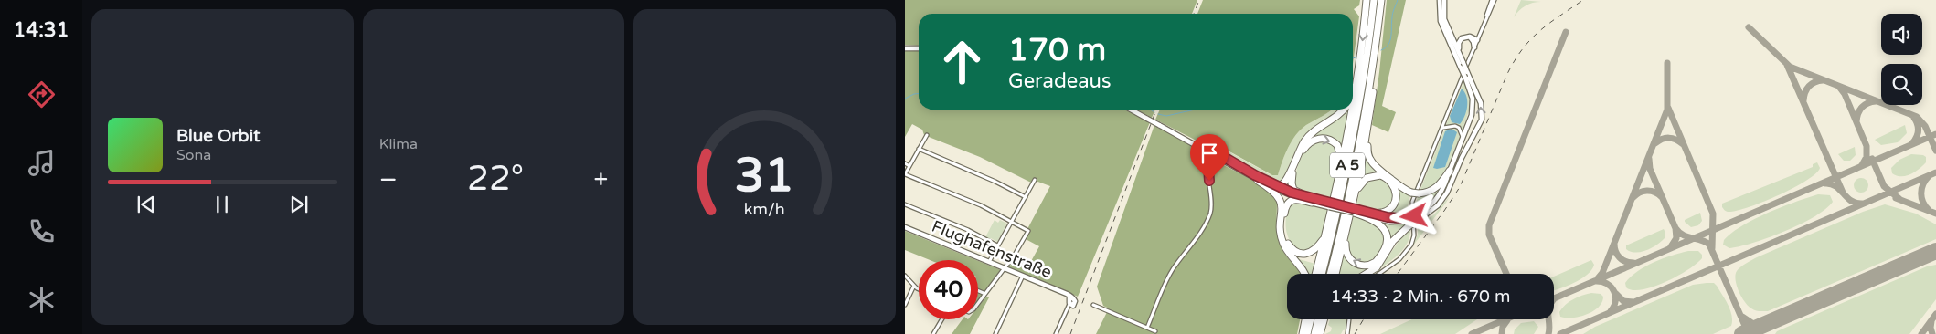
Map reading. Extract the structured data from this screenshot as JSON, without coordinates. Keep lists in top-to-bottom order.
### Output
{
  "streets": {
    "highway": ["A 5"],
    "street": ["Flughafenstraße"]
  },
  "page": {
    "tabs": "14:31",
    "tile": "Klima",
    "turn": ["170 m", "Geradeaus"],
    "song": ["Blue Orbit", "Sona"],
    "heat": ["−", "22°", "+"],
    "limit": "40",
    "trip": "14:33 · 2 Min. · 670 m",
    "gauge": ["31", "km/h"]
  }
}
